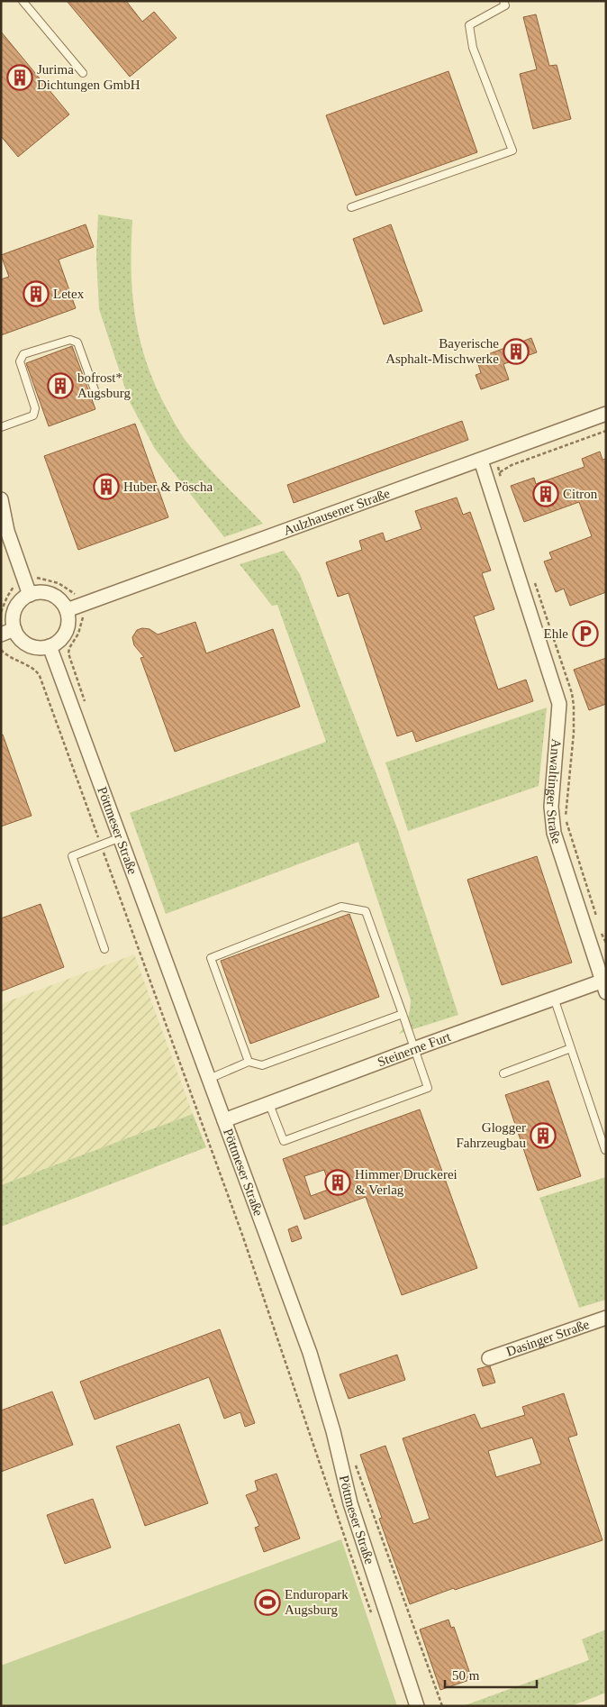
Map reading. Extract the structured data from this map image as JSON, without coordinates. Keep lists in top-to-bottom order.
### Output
{
  "streets": {
    "street": [
      "Aulzhausener Straße",
      "Anwaltinger Straße",
      "Pöttmeser Straße",
      "Steinerne Furt",
      "Dasinger Straße"
    ]
  },
  "crossings": [
    ["Aulzhausener Straße", "Anwaltinger Straße"],
    ["Aulzhausener Straße", "Pöttmeser Straße"],
    ["Anwaltinger Straße", "Steinerne Furt"],
    ["Pöttmeser Straße", "Steinerne Furt"]
  ],
  "places": {
    "building": [
      "Jurima Dichtungen GmbH",
      "Letex",
      "Bayerische Asphalt-Mischwerke",
      "bofrost* Augsburg",
      "Huber & Pöscha",
      "Citron",
      "Glogger Fahrzeugbau",
      "Himmer Druckerei & Verlag"
    ],
    "parking": ["Ehle"],
    "sports": ["Enduropark Augsburg"]
  },
  "scale_bar": "50 m"
}
